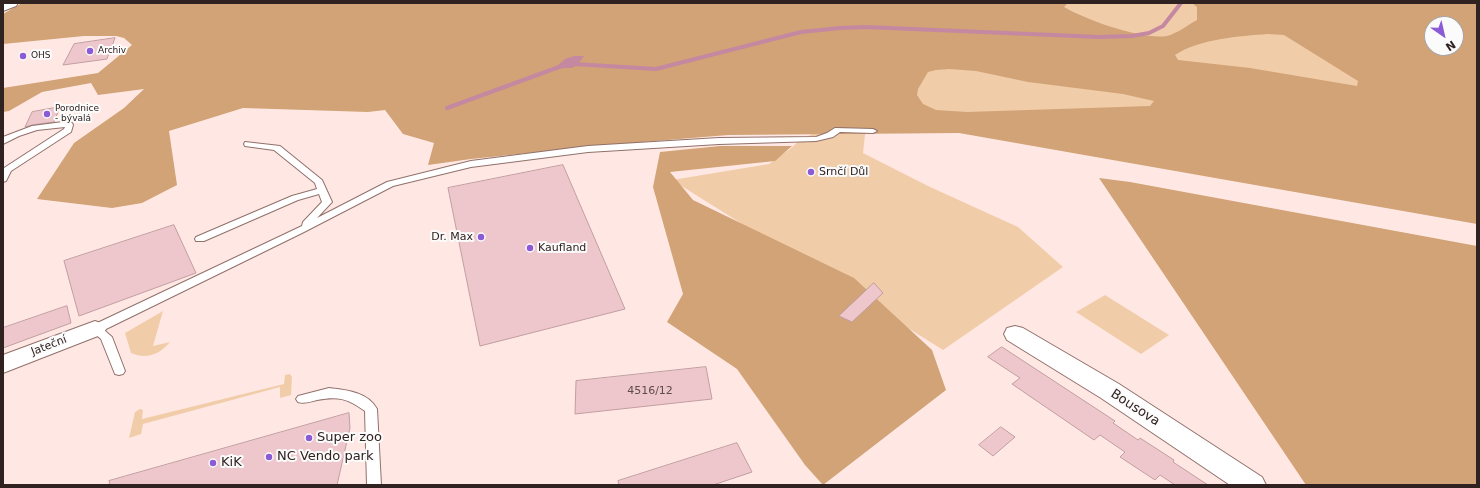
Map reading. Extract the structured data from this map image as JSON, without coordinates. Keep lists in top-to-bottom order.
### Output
{
  "streets": {
    "street": ["Jateční", "Bousova"]
  },
  "places": [
    "Archiv",
    "OHS",
    "Porodnice - bývalá",
    "Srnčí Důl",
    "Dr. Max",
    "Kaufland",
    "Super zoo",
    "NC Vendo park",
    "KiK"
  ],
  "house_numbers": ["4516/12"],
  "north": "bottom right"
}
